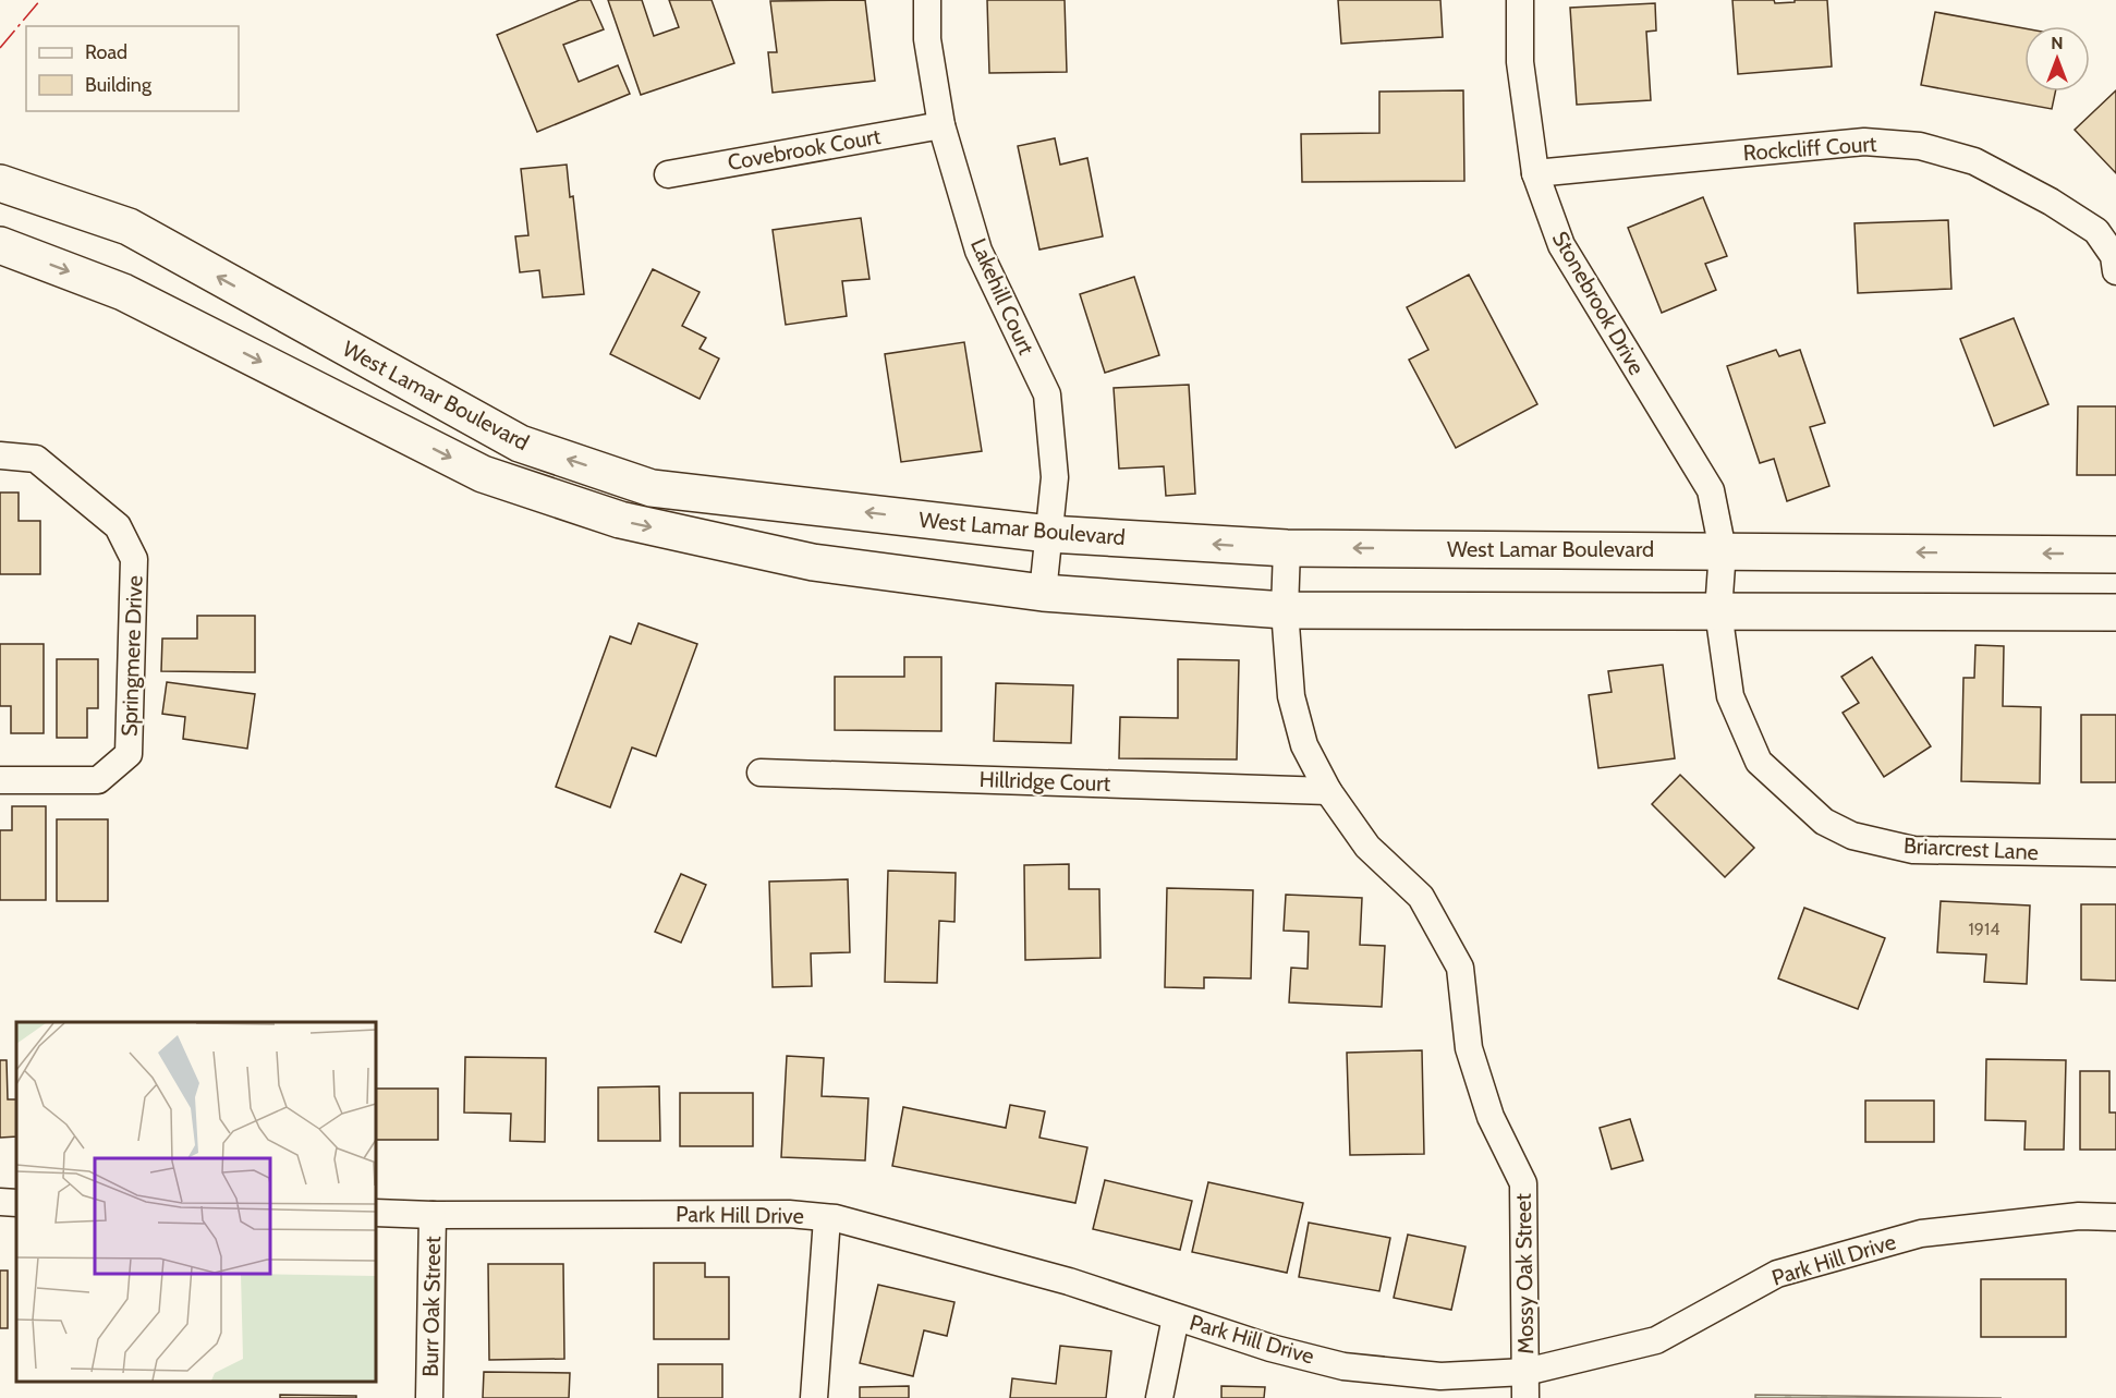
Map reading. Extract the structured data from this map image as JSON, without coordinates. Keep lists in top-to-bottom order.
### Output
{
  "streets": {
    "main road": ["West Lamar Boulevard"],
    "street": [
      "Rockcliff Court",
      "Covebrook Court",
      "Lakehill Court",
      "Stonebrook Drive",
      "Springmere Drive",
      "Hillridge Court",
      "Briarcrest Lane",
      "Park Hill Drive",
      "Mossy Oak Street",
      "Burr Oak Street"
    ]
  },
  "crossings": [
    ["Rockcliff Court", "Stonebrook Drive"],
    ["Covebrook Court", "Lakehill Court"],
    ["Lakehill Court", "West Lamar Boulevard"],
    ["Stonebrook Drive", "West Lamar Boulevard"],
    ["Stonebrook Drive", "Briarcrest Lane"],
    ["West Lamar Boulevard", "Briarcrest Lane"],
    ["West Lamar Boulevard", "Mossy Oak Street"],
    ["Hillridge Court", "Mossy Oak Street"],
    ["Park Hill Drive", "Mossy Oak Street"],
    ["Park Hill Drive", "Burr Oak Street"]
  ],
  "house_numbers": ["1914"],
  "legend": ["Road", "Building"],
  "north": "top"
}
